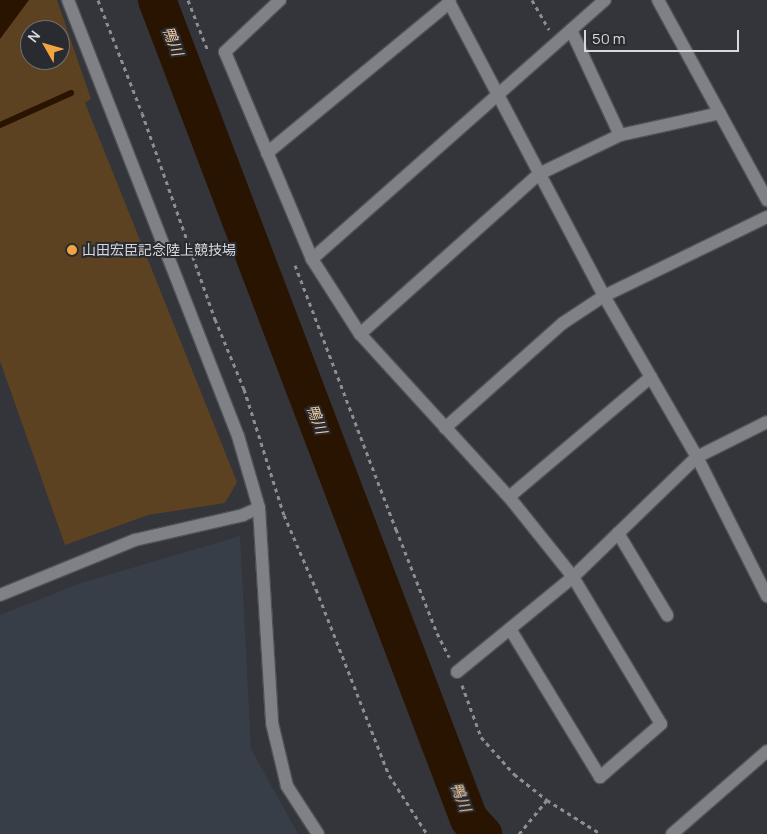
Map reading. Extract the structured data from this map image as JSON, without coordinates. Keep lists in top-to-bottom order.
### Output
{
  "water": ["鴨川"],
  "places": ["山田宏臣記念陸上競技場"],
  "scale_bar": "50 m",
  "north": "top left"
}
